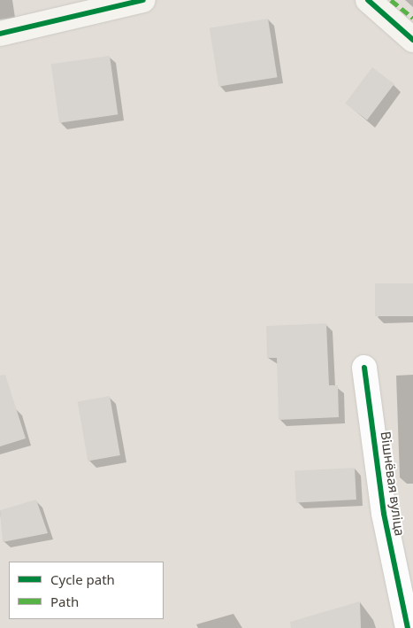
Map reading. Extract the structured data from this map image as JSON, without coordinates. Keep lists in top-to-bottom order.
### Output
{
  "streets": {
    "street": ["Вішнёвая вуліца"]
  },
  "legend": ["Cycle path", "Path"]
}
